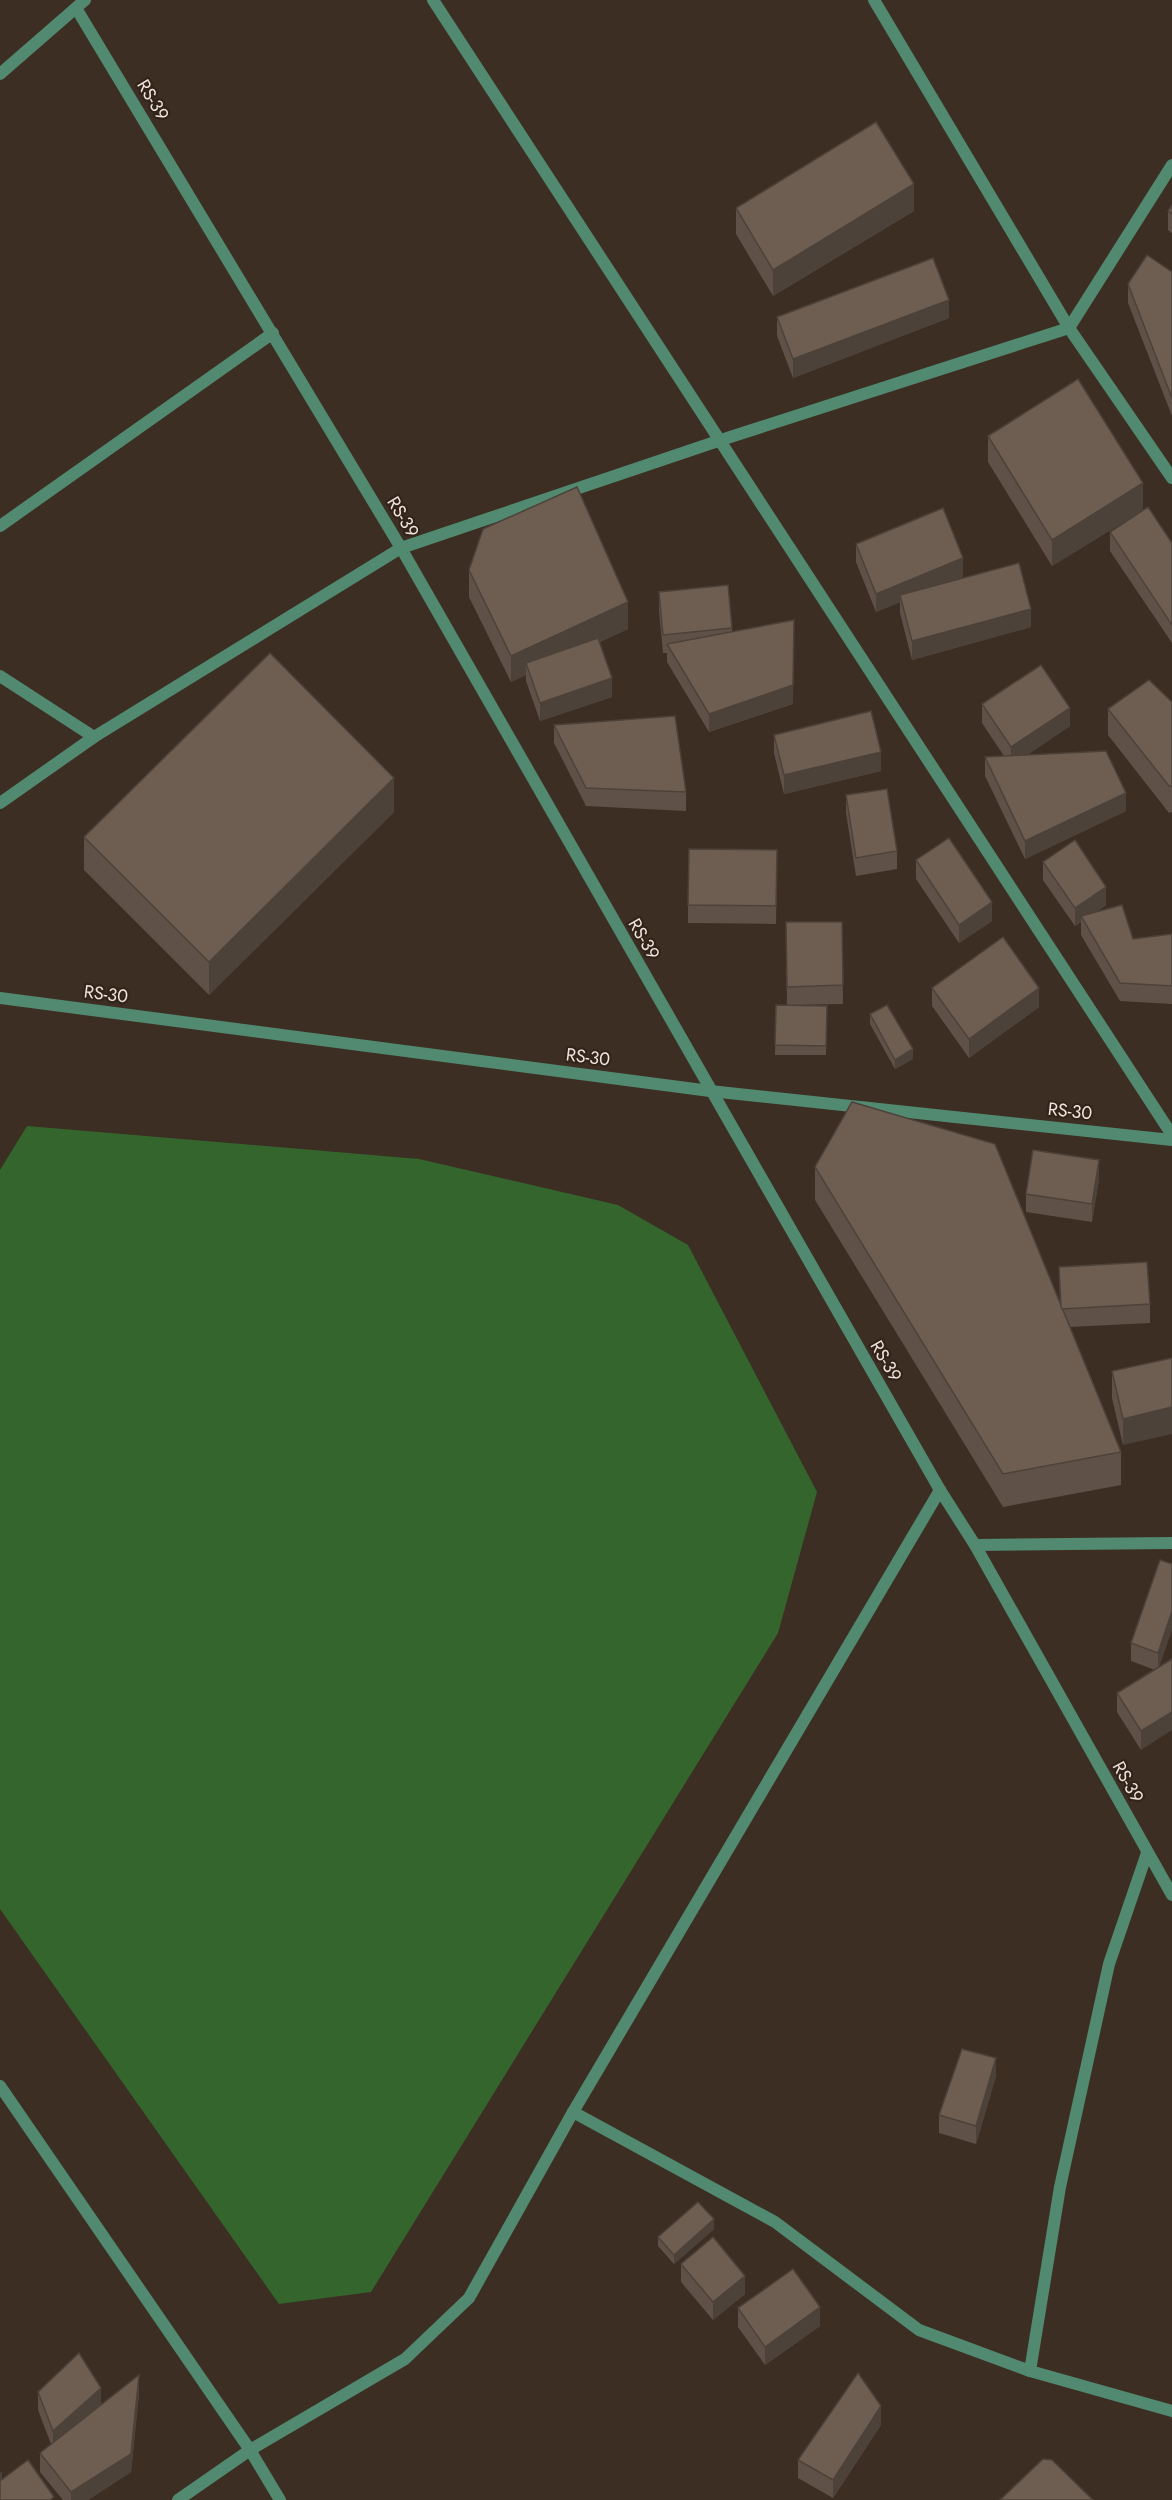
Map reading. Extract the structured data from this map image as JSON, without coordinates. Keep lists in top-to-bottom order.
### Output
{
  "streets": {
    "street": ["RS-39", "RS-30"]
  },
  "crossings": [
    ["RS-39", "RS-30"]
  ]
}
